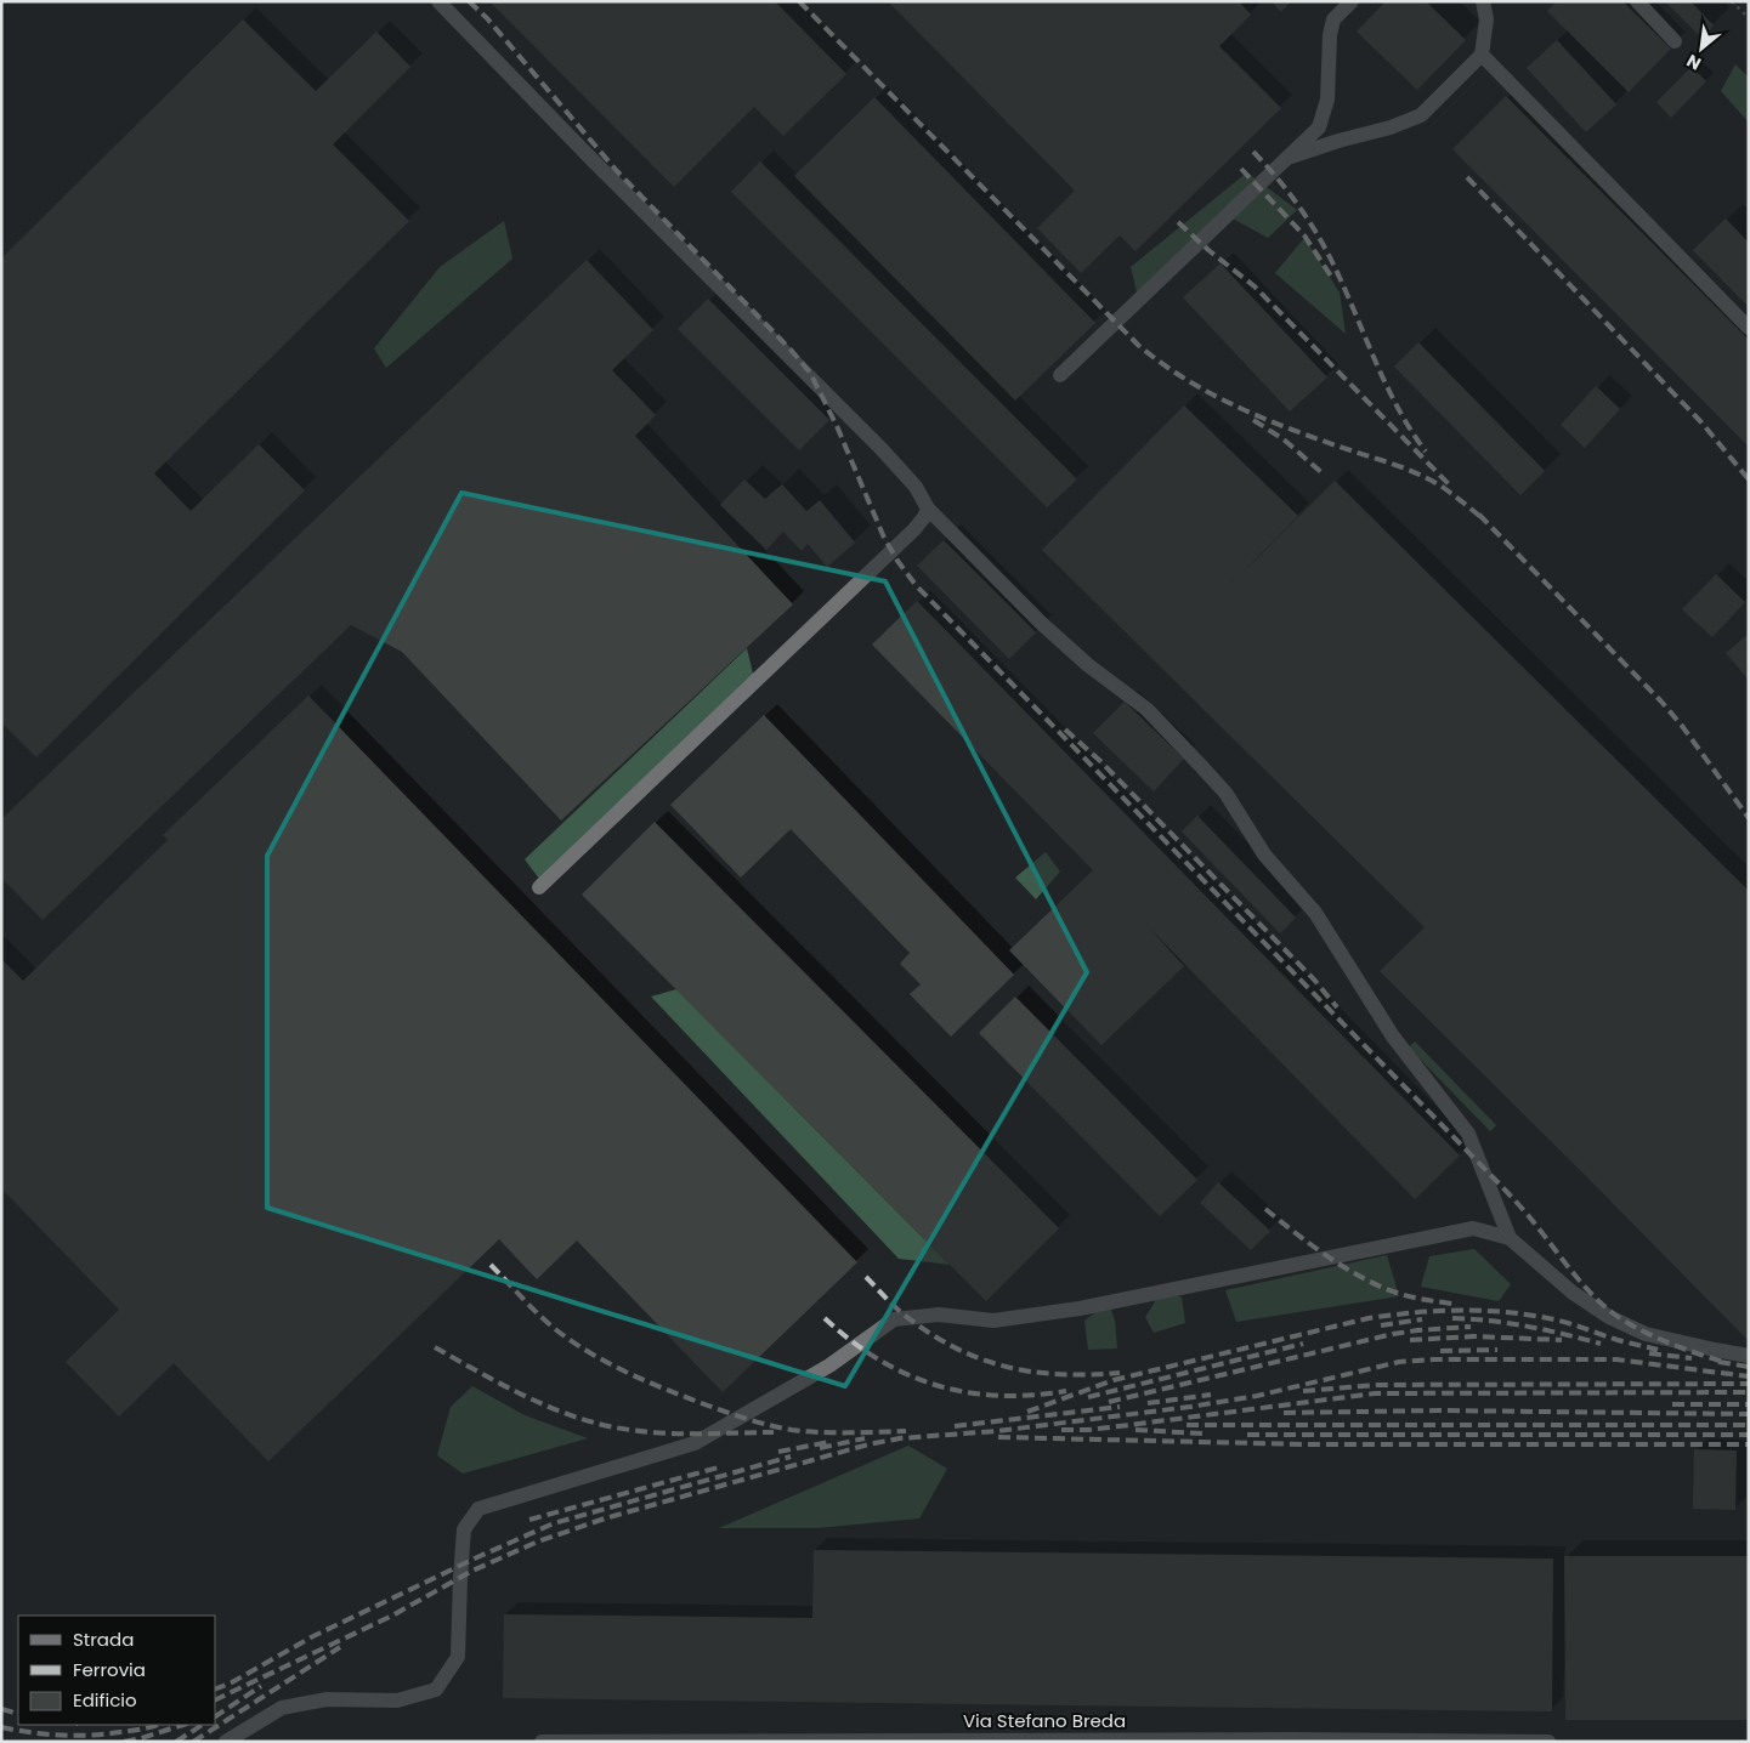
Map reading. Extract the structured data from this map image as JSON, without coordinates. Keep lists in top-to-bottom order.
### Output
{
  "streets": {
    "street": ["Via Stefano Breda"]
  },
  "legend": ["Strada", "Ferrovia", "Edificio"],
  "north": "bottom left"
}
